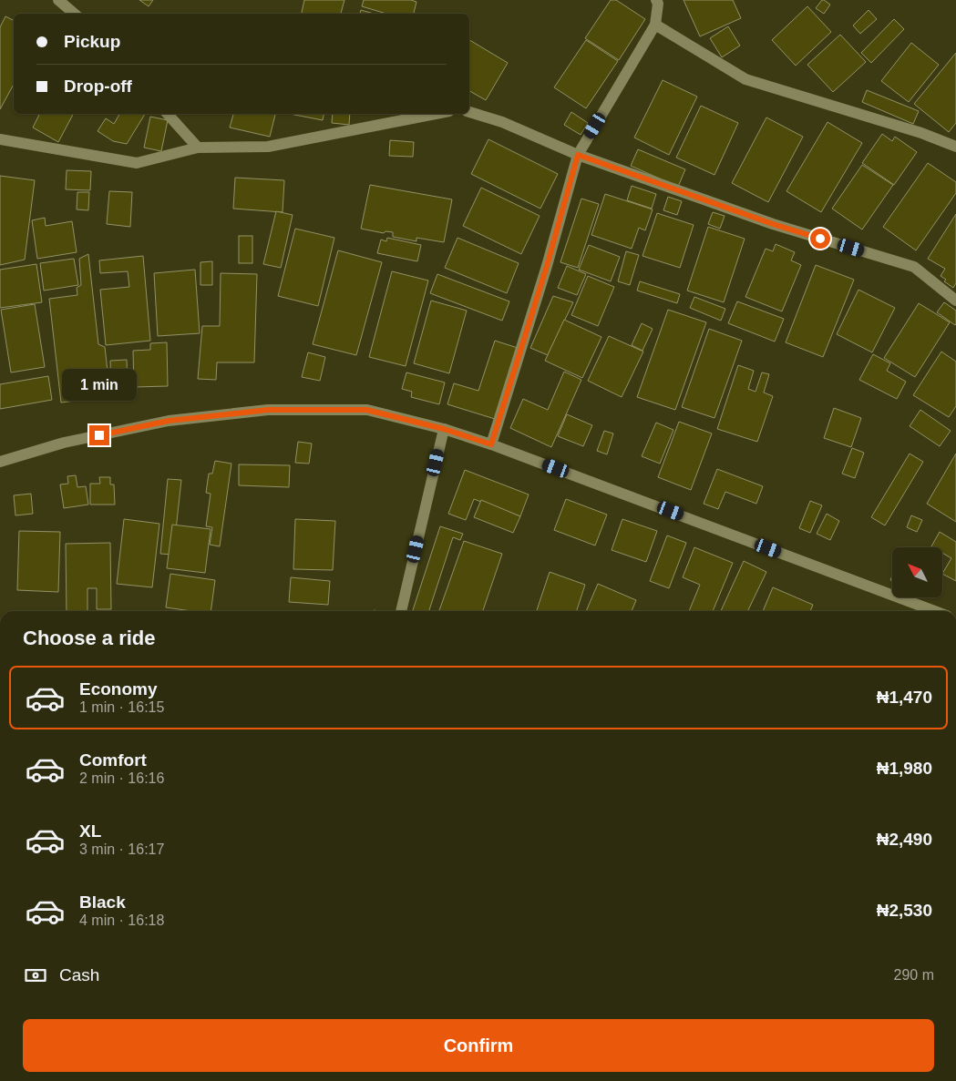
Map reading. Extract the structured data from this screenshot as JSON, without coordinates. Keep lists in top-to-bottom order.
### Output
{
  "north": "top left",
  "page": {
    "banner": ["Pickup", "Drop-off"],
    "bubble": "1 min",
    "heading": "Choose a ride",
    "list": [
      {
        "name": "Economy",
        "note": "1 min · 16:15",
        "value": "₦1,470"
      },
      {
        "name": "Comfort",
        "note": "2 min · 16:16",
        "value": "₦1,980"
      },
      {
        "name": "XL",
        "note": "3 min · 16:17",
        "value": "₦2,490"
      },
      {
        "name": "Black",
        "note": "4 min · 16:18",
        "value": "₦2,530"
      }
    ],
    "pay": ["Cash", "290 m"],
    "buttons": "Confirm"
  }
}
